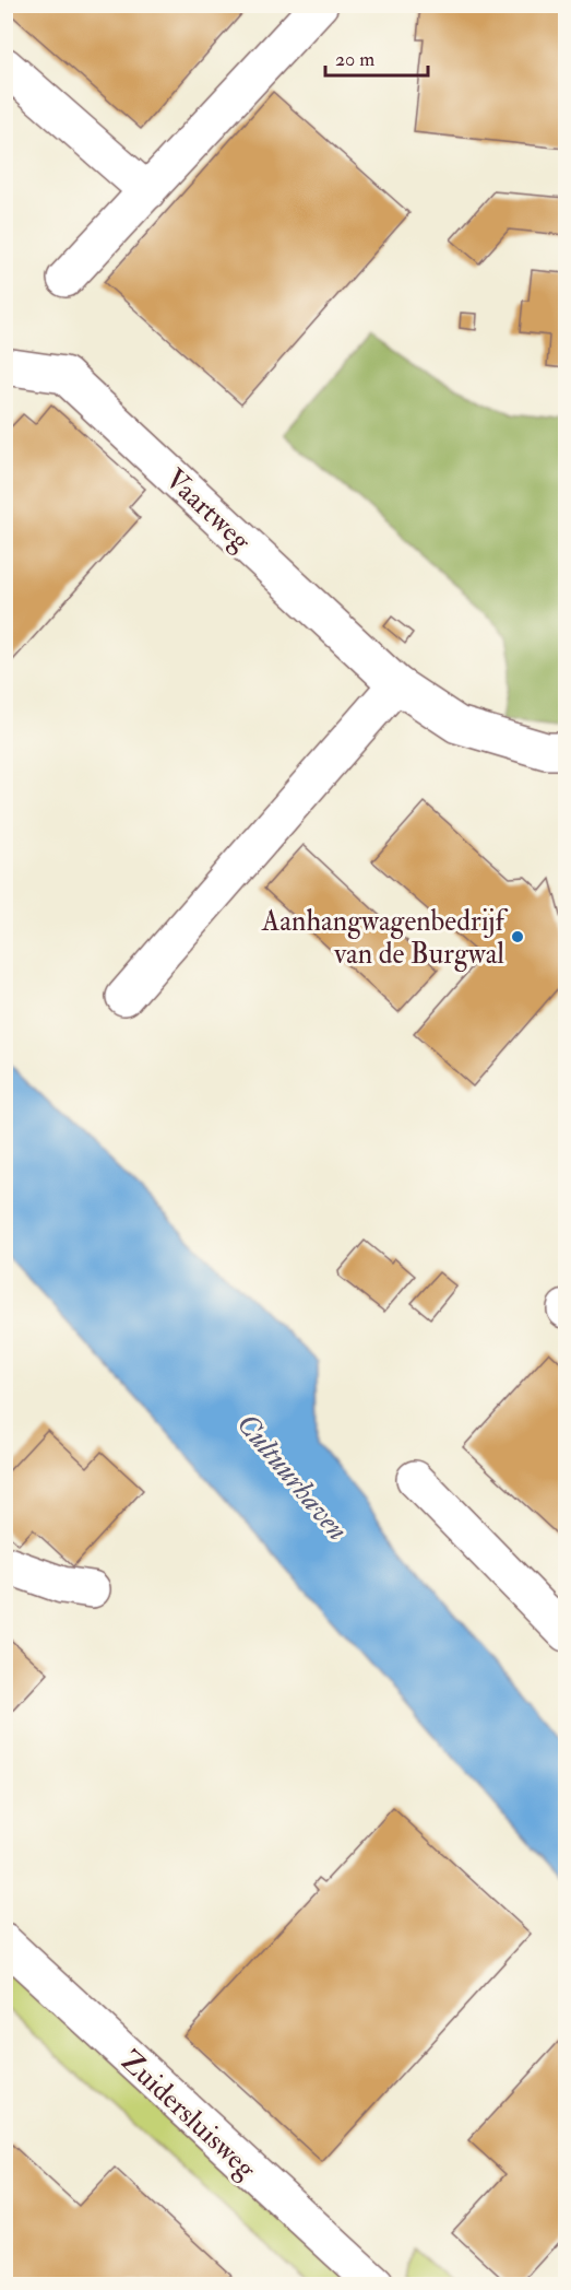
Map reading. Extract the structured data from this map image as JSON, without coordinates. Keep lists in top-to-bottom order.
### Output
{
  "streets": {
    "street": ["Vaartweg", "Zuidersluisweg"]
  },
  "water": ["Cultuurhaven"],
  "places": ["Aanhangwagenbedrijf van de Burgwal"],
  "scale_bar": "20 m"
}
